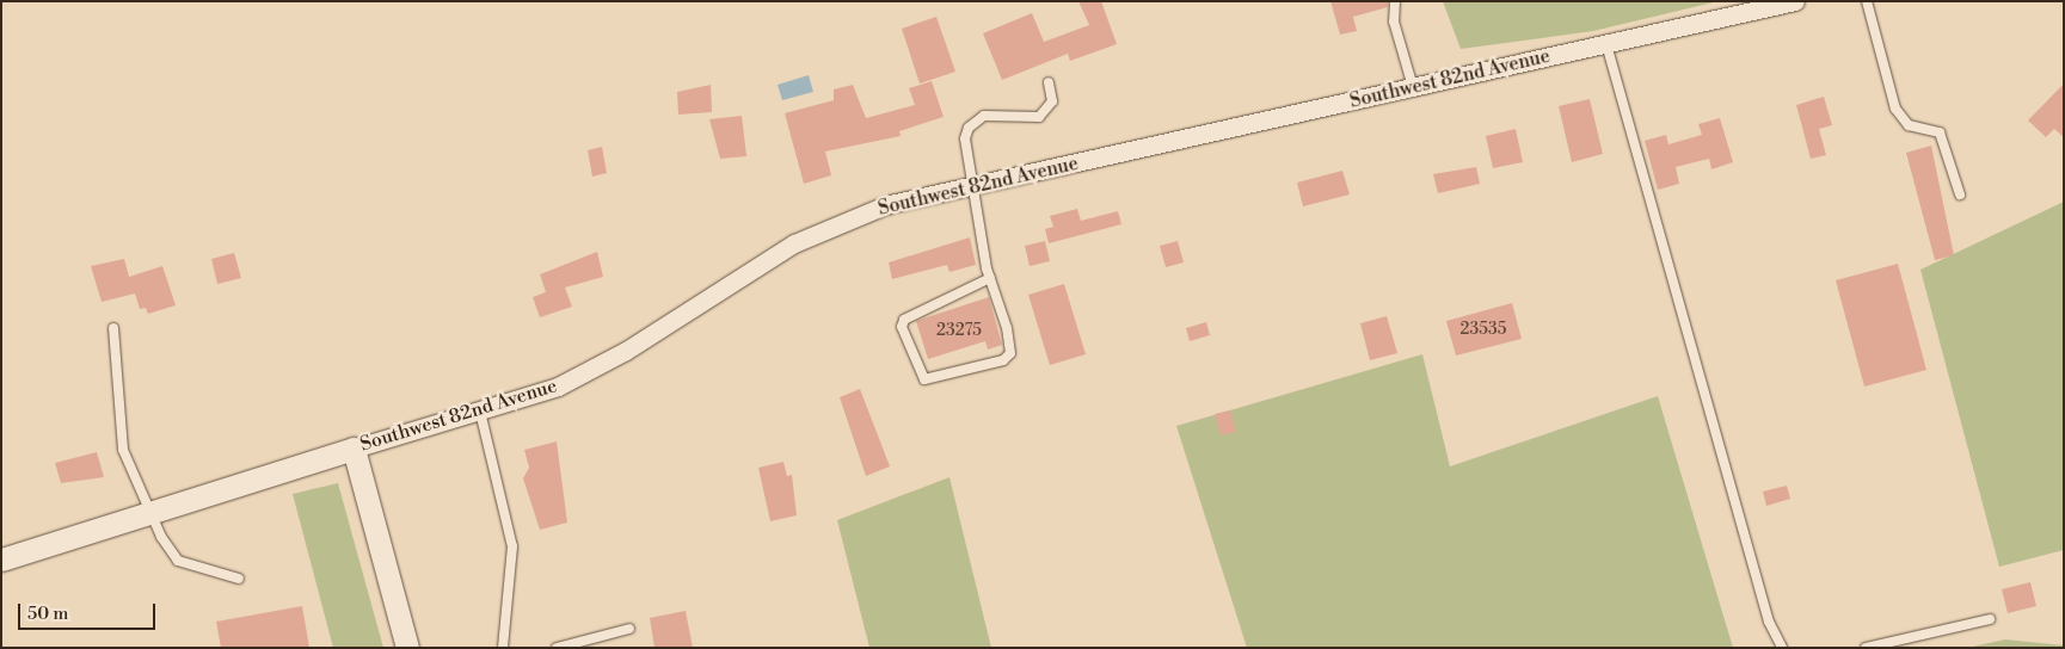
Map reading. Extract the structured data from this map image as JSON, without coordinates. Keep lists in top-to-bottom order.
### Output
{
  "streets": {
    "street": ["Southwest 82nd Avenue"]
  },
  "house_numbers": ["23535", "23275"],
  "scale_bar": "50 m"
}
